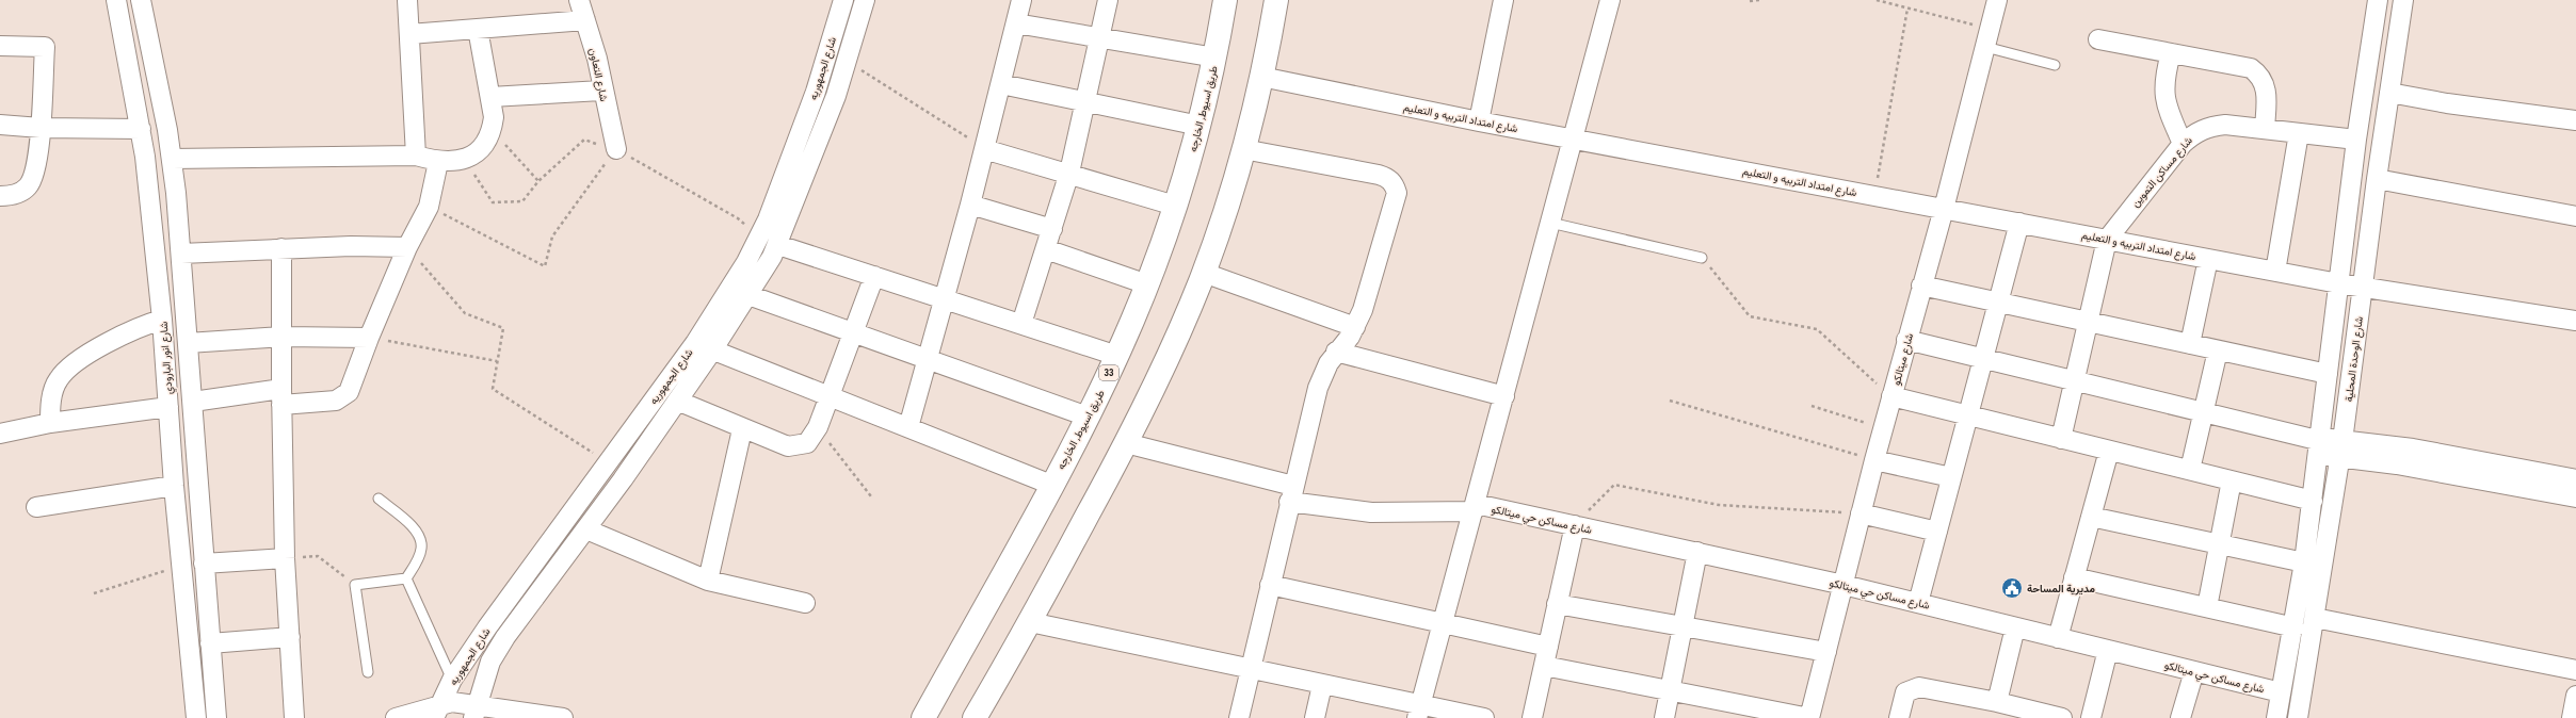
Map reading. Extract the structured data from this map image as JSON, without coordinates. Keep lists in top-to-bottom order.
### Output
{
  "streets": {
    "highway": ["طريق اسيوط, الخارجه", "33"],
    "street": [
      "شارع الجمهوريه",
      "شارع التعاون",
      "شارع امتداد التربيه و التعليم",
      "شارع مساكن التموين",
      "شارع انور البارودي",
      "شارع ميتالكو",
      "شارع الوحدة المحلية",
      "شارع مساكن حي ميتالكو"
    ]
  },
  "crossings": [
    ["شارع امتداد التربيه و التعليم", "شارع مساكن التموين"],
    ["شارع امتداد التربيه و التعليم", "شارع ميتالكو"],
    ["شارع امتداد التربيه و التعليم", "شارع الوحدة المحلية"],
    ["شارع ميتالكو", "شارع مساكن حي ميتالكو"]
  ],
  "places": {
    "public building": ["مديرية المساحة"]
  }
}
